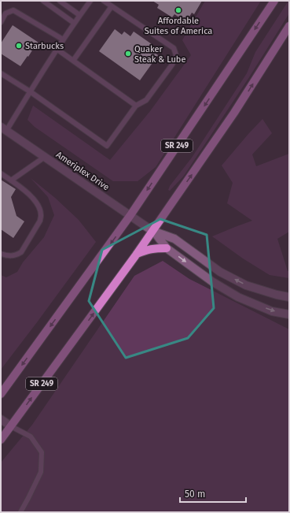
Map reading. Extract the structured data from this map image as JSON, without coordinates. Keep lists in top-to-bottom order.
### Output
{
  "streets": {
    "main road": ["SR 249"],
    "street": ["Ameriplex Drive"]
  },
  "crossings": [
    ["SR 249", "Ameriplex Drive"]
  ],
  "places": ["Affordable Suites of America", "Starbucks", "Quaker Steak & Lube"],
  "scale_bar": "50 m"
}
